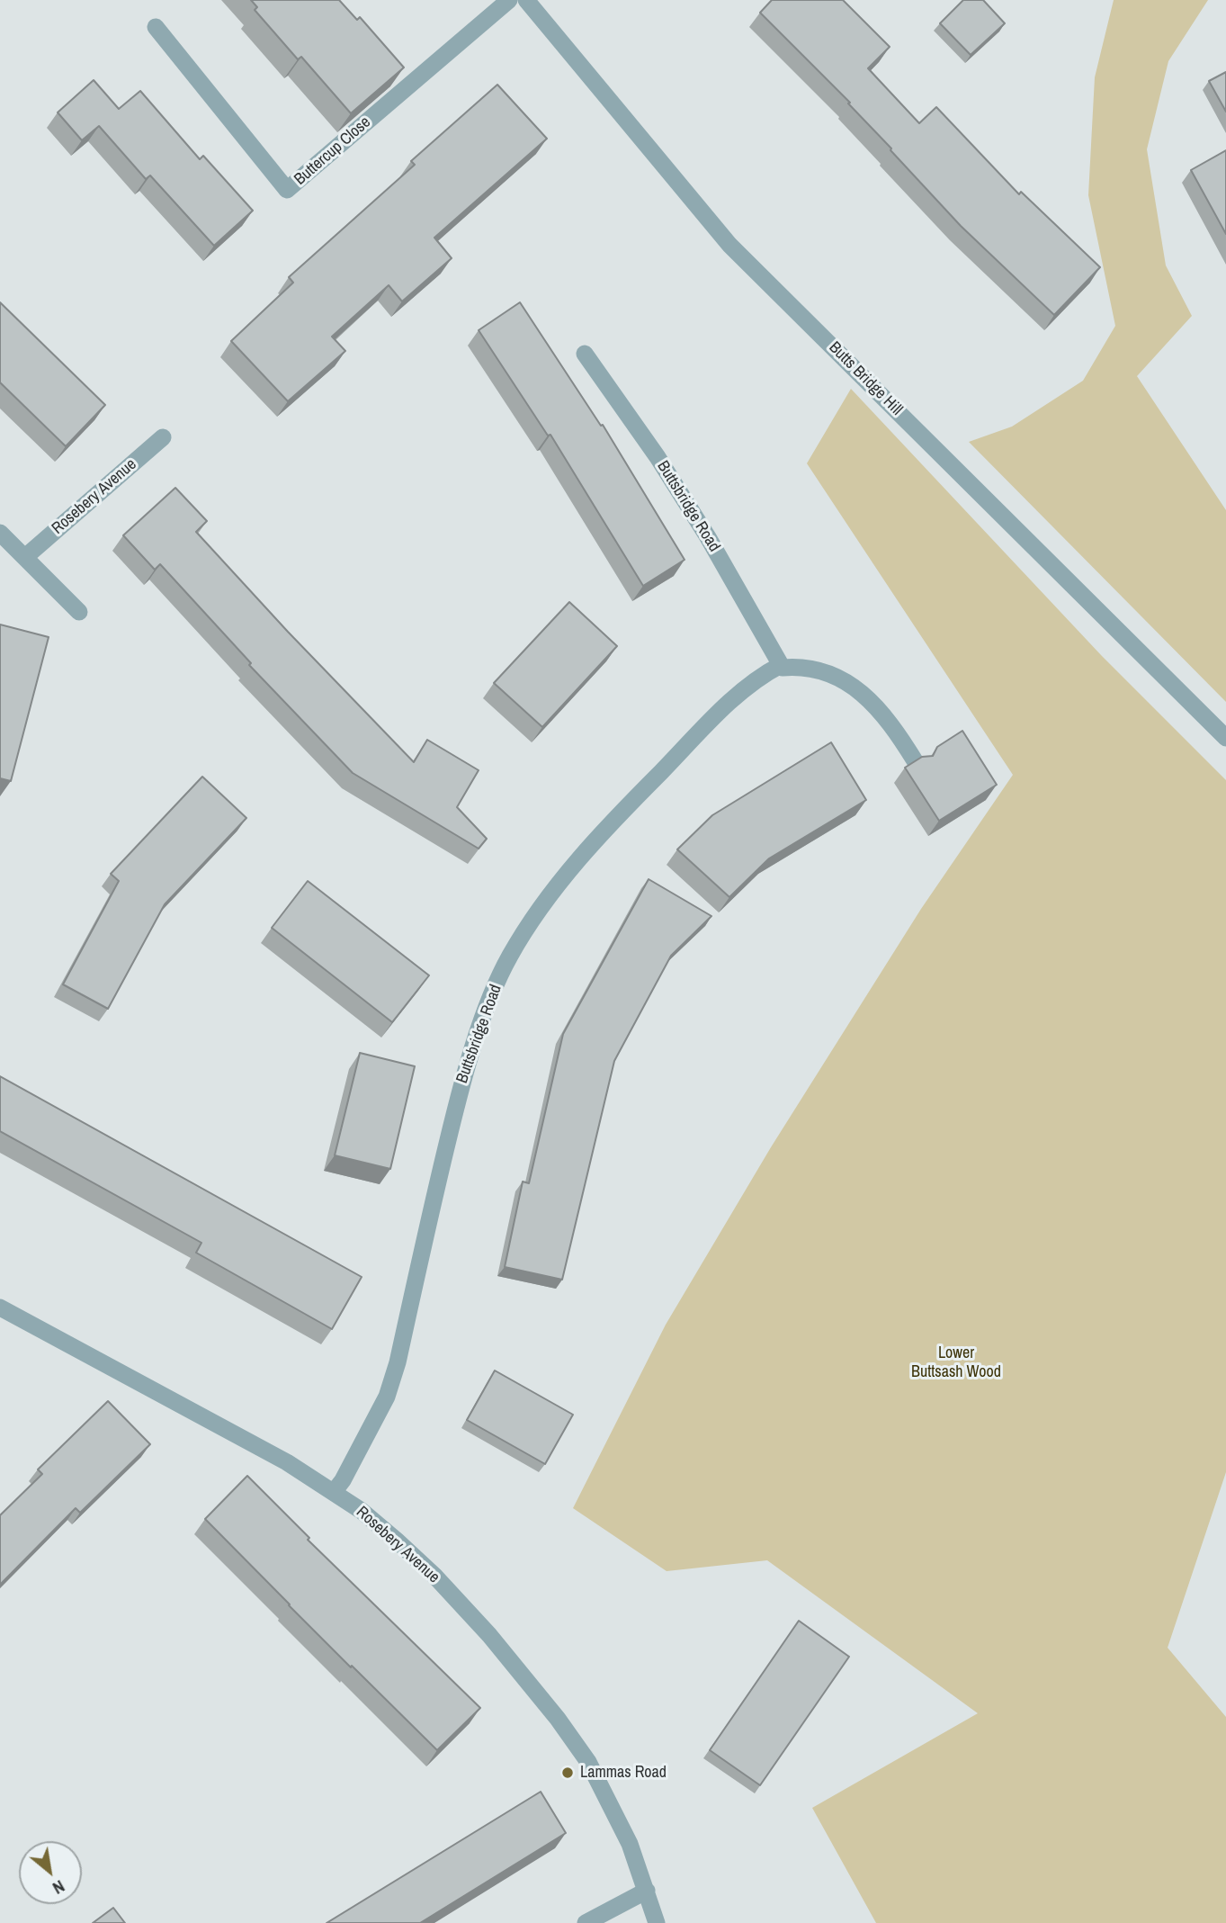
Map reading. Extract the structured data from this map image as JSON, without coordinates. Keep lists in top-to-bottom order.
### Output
{
  "streets": {
    "street": [
      "Buttercup Close",
      "Butts Bridge Hill",
      "Rosebery Avenue",
      "Buttsbridge Road"
    ]
  },
  "crossings": [
    ["Rosebery Avenue", "Buttsbridge Road"]
  ],
  "parks": ["Lower Buttsash Wood"],
  "places": ["Lammas Road"],
  "north": "bottom right"
}
